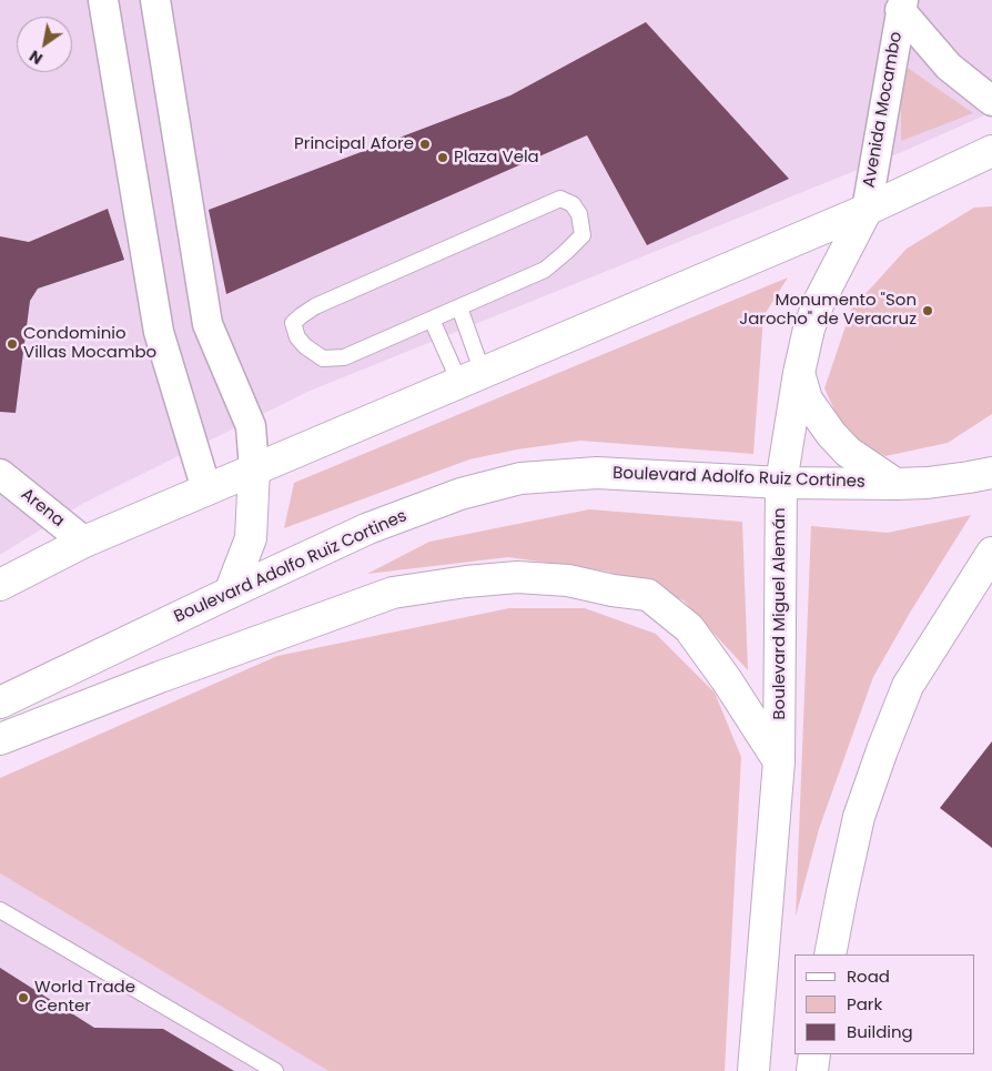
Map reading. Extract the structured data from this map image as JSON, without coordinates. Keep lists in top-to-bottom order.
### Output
{
  "streets": {
    "main road": ["Boulevard Adolfo Ruiz Cortines", "Boulevard Miguel Alemán"],
    "street": ["Avenida Mocambo", "Arena"]
  },
  "crossings": [
    ["Avenida Mocambo", "Boulevard Miguel Alemán"],
    ["Boulevard Adolfo Ruiz Cortines", "Boulevard Miguel Alemán"]
  ],
  "places": [
    "Principal Afore",
    "Plaza Vela",
    "Monumento \"Son Jarocho\" de Veracruz",
    "Condominio Villas Mocambo",
    "World Trade Center"
  ],
  "legend": ["Road", "Park", "Building"],
  "north": "bottom left"
}
